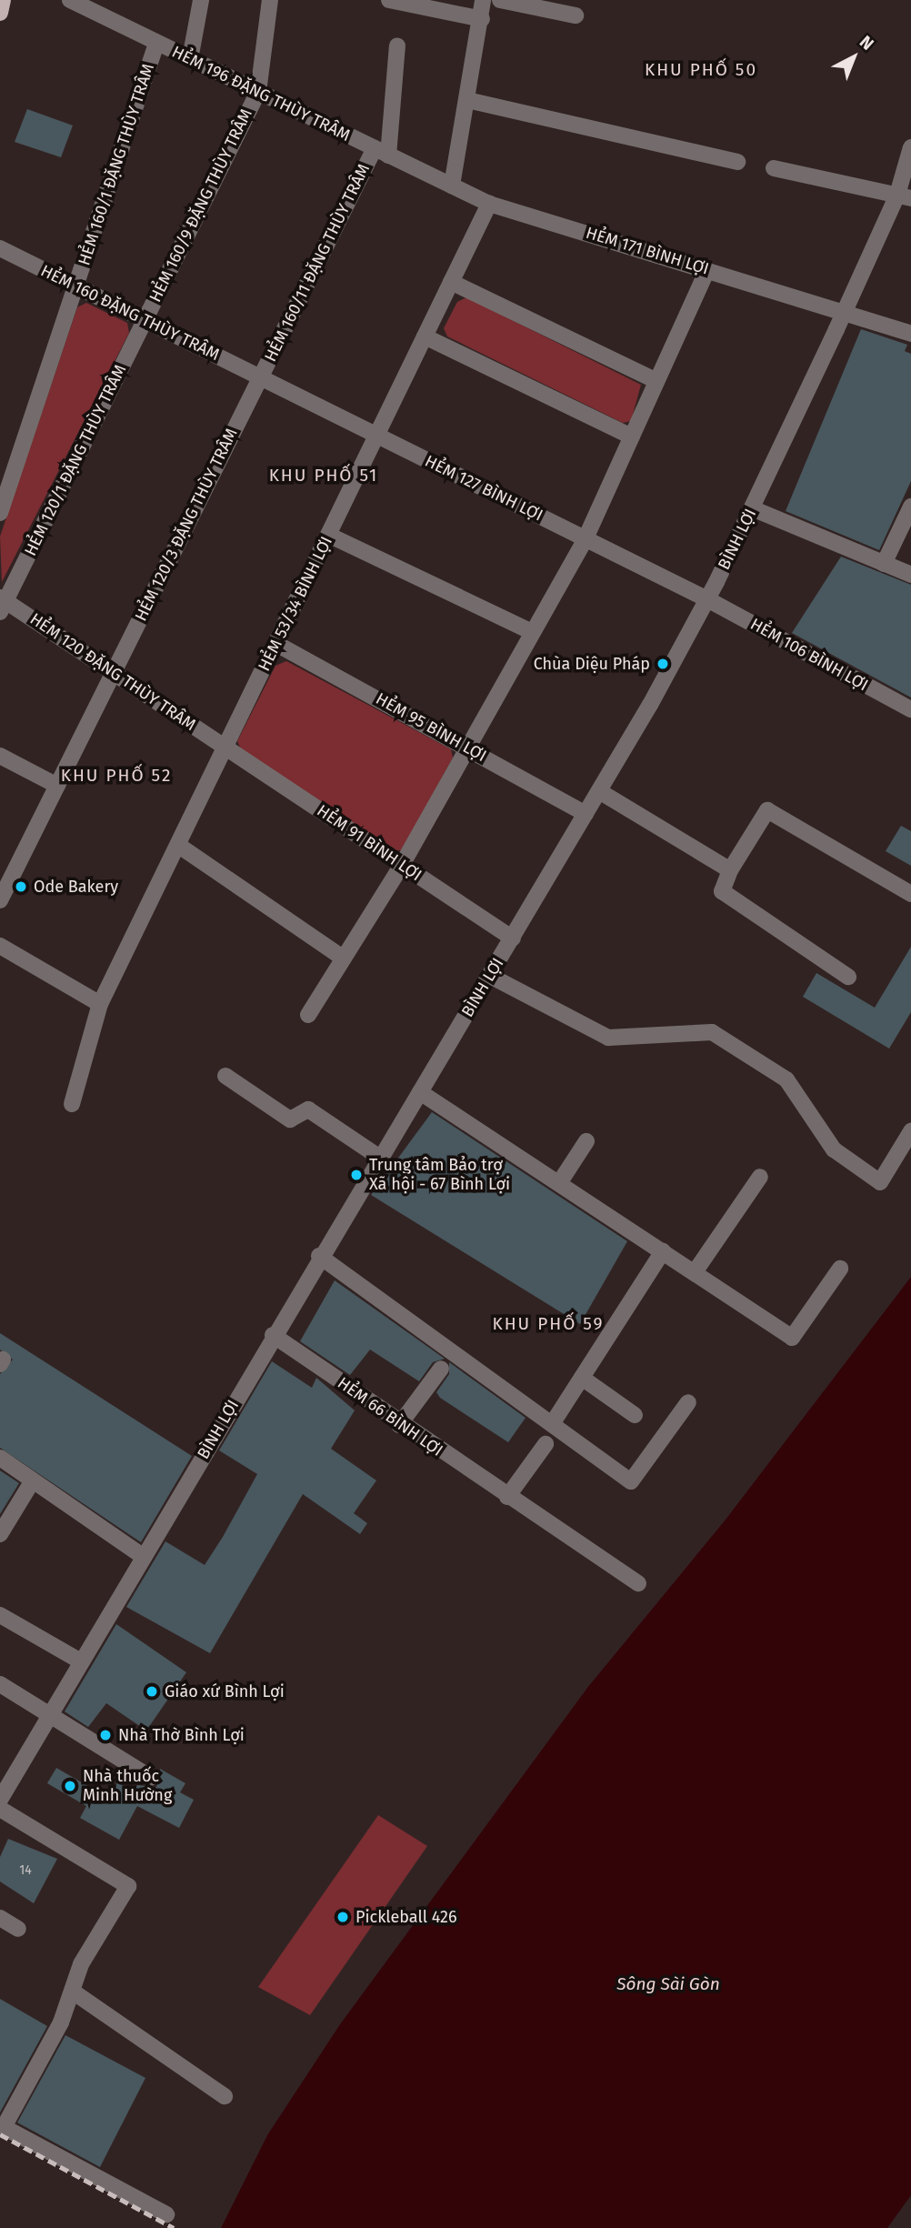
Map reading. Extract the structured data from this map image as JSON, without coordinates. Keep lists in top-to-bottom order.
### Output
{
  "streets": {
    "street": [
      "HẺM 196 ĐẶNG THÙY TRÂM",
      "HẺM 160/1 ĐẶNG THÙY TRÂM",
      "HẺM 160/9 ĐẶNG THÙY TRÂM",
      "HẺM 171 BÌNH LỢI",
      "HẺM 160/11 ĐẶNG THÙY TRÂM",
      "HẺM 160 ĐẶNG THÙY TRÂM",
      "HẺM 120/1 ĐẶNG THÙY TRÂM",
      "HẺM 127 BÌNH LỢI",
      "HẺM 120/3 ĐẶNG THÙY TRÂM",
      "BÌNH LỢI",
      "HẺM 53/34 BÌNH LỢI",
      "HẺM 106 BÌNH LỢI",
      "HẺM 120 ĐẶNG THÙY TRÂM",
      "HẺM 95 BÌNH LỢI",
      "HẺM 91 BÌNH LỢI",
      "HẺM 66 BÌNH LỢI"
    ]
  },
  "crossings": [
    ["HẺM 196 ĐẶNG THÙY TRÂM", "HẺM 160/1 ĐẶNG THÙY TRÂM"],
    ["HẺM 196 ĐẶNG THÙY TRÂM", "HẺM 160/9 ĐẶNG THÙY TRÂM"],
    ["HẺM 196 ĐẶNG THÙY TRÂM", "HẺM 171 BÌNH LỢI"],
    ["HẺM 196 ĐẶNG THÙY TRÂM", "HẺM 160/11 ĐẶNG THÙY TRÂM"],
    ["HẺM 160/1 ĐẶNG THÙY TRÂM", "HẺM 160 ĐẶNG THÙY TRÂM"],
    ["HẺM 160/9 ĐẶNG THÙY TRÂM", "HẺM 160 ĐẶNG THÙY TRÂM"],
    ["HẺM 160/9 ĐẶNG THÙY TRÂM", "HẺM 120/1 ĐẶNG THÙY TRÂM"],
    ["HẺM 171 BÌNH LỢI", "BÌNH LỢI"],
    ["HẺM 171 BÌNH LỢI", "HẺM 53/34 BÌNH LỢI"],
    ["HẺM 160/11 ĐẶNG THÙY TRÂM", "HẺM 160 ĐẶNG THÙY TRÂM"],
    ["HẺM 160/11 ĐẶNG THÙY TRÂM", "HẺM 127 BÌNH LỢI"],
    ["HẺM 160/11 ĐẶNG THÙY TRÂM", "HẺM 120/3 ĐẶNG THÙY TRÂM"],
    ["HẺM 160 ĐẶNG THÙY TRÂM", "HẺM 120/1 ĐẶNG THÙY TRÂM"],
    ["HẺM 160 ĐẶNG THÙY TRÂM", "HẺM 127 BÌNH LỢI"],
    ["HẺM 160 ĐẶNG THÙY TRÂM", "HẺM 120/3 ĐẶNG THÙY TRÂM"],
    ["HẺM 120/1 ĐẶNG THÙY TRÂM", "HẺM 120 ĐẶNG THÙY TRÂM"],
    ["HẺM 127 BÌNH LỢI", "HẺM 120/3 ĐẶNG THÙY TRÂM"],
    ["HẺM 127 BÌNH LỢI", "BÌNH LỢI"],
    ["HẺM 127 BÌNH LỢI", "HẺM 53/34 BÌNH LỢI"],
    ["HẺM 127 BÌNH LỢI", "HẺM 106 BÌNH LỢI"],
    ["HẺM 120/3 ĐẶNG THÙY TRÂM", "HẺM 120 ĐẶNG THÙY TRÂM"],
    ["BÌNH LỢI", "HẺM 106 BÌNH LỢI"],
    ["BÌNH LỢI", "HẺM 95 BÌNH LỢI"],
    ["BÌNH LỢI", "HẺM 91 BÌNH LỢI"],
    ["BÌNH LỢI", "HẺM 66 BÌNH LỢI"],
    ["HẺM 53/34 BÌNH LỢI", "HẺM 120 ĐẶNG THÙY TRÂM"],
    ["HẺM 53/34 BÌNH LỢI", "HẺM 95 BÌNH LỢI"],
    ["HẺM 53/34 BÌNH LỢI", "HẺM 91 BÌNH LỢI"],
    ["HẺM 120 ĐẶNG THÙY TRÂM", "HẺM 91 BÌNH LỢI"]
  ],
  "districts": [
    "KHU PHỐ 50",
    "KHU PHỐ 51",
    "KHU PHỐ 52",
    "KHU PHỐ 59"
  ],
  "water": ["Sông Sài Gòn"],
  "places": [
    "Chùa Diệu Pháp",
    "Ode Bakery",
    "Trung tâm Bảo trợ Xã hội - 67 Bình Lợi",
    "Giáo xứ Bình Lợi",
    "Nhà Thờ Bình Lợi",
    "Nhà thuốc Minh Hường",
    "Pickleball 426"
  ],
  "house_numbers": ["14"],
  "north": "top right"
}
